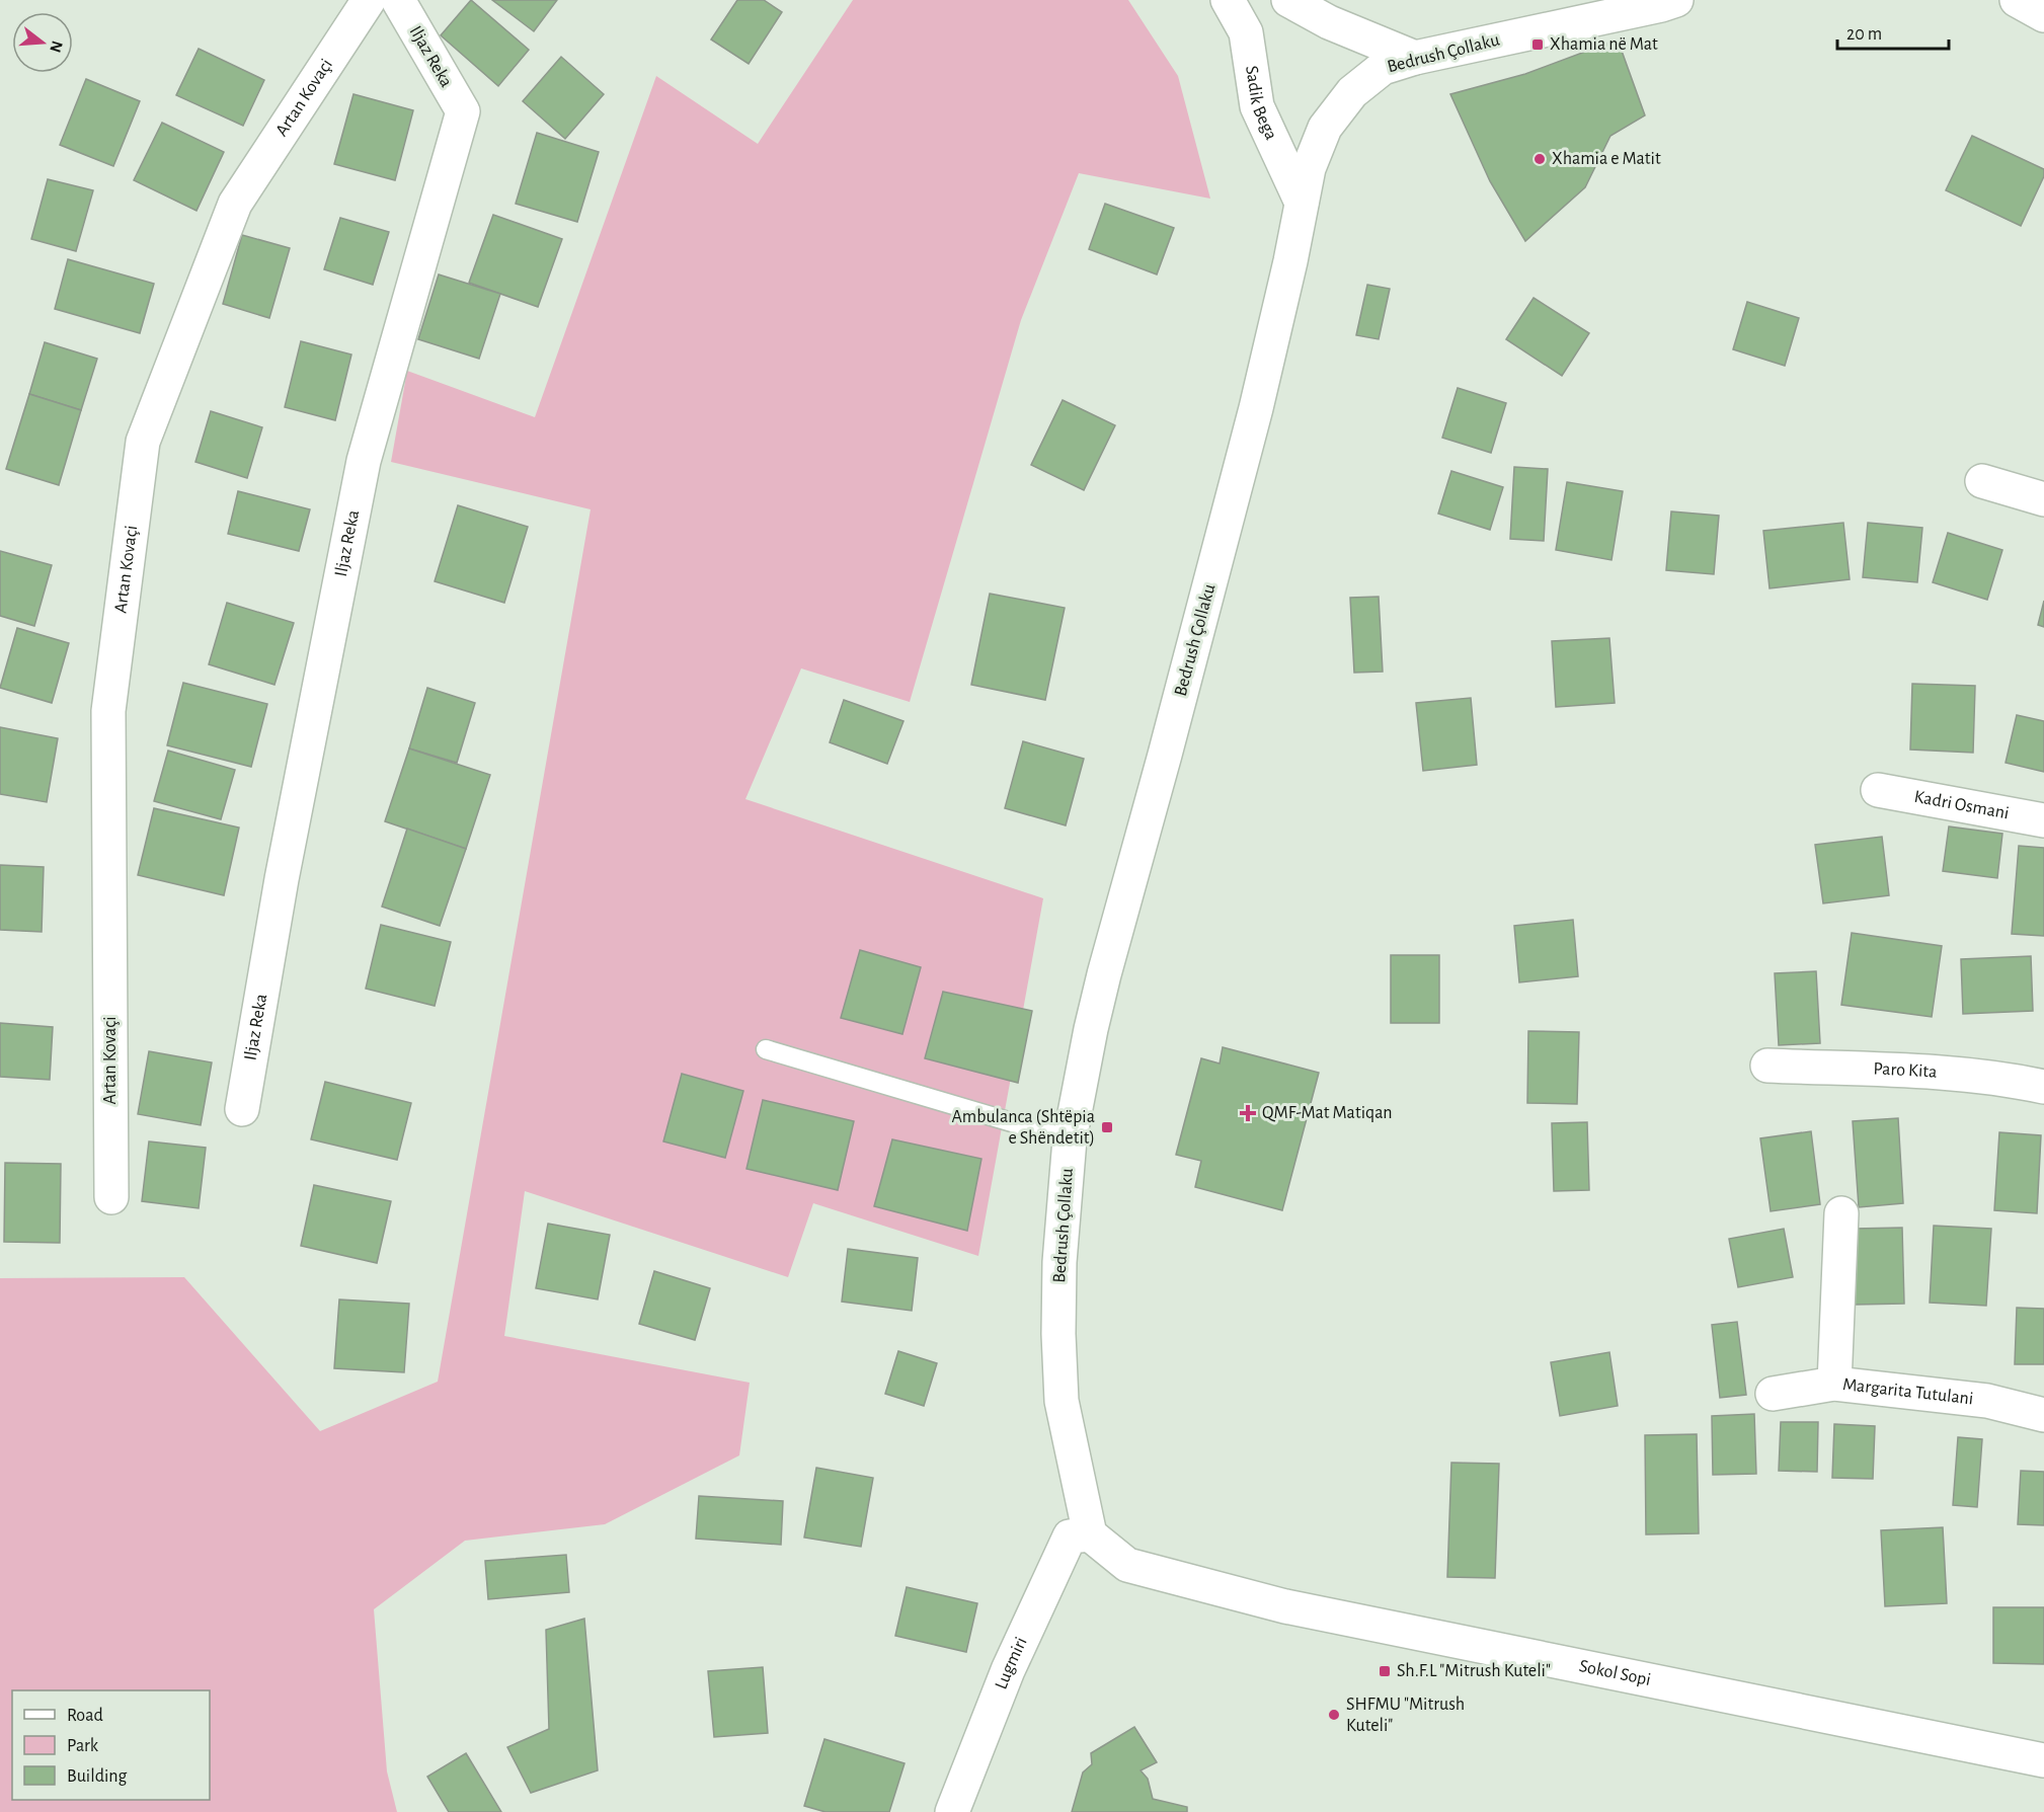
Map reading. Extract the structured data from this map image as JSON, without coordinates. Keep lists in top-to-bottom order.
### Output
{
  "streets": {
    "street": [
      "Bedrush Çollaku",
      "Iljaz Reka",
      "Artan Kovaçi",
      "Sadik Bega",
      "Kadri Osmani",
      "Paro Kita",
      "Margarita Tutulani",
      "Lugmiri",
      "Sokol Sopi"
    ]
  },
  "crossings": [
    ["Bedrush Çollaku", "Sadik Bega"],
    ["Bedrush Çollaku", "Lugmiri"],
    ["Bedrush Çollaku", "Sokol Sopi"],
    ["Lugmiri", "Sokol Sopi"]
  ],
  "places": {
    "transit": ["Xhamia në Mat", "Ambulanca (Shtëpia e Shëndetit)", "Sh.F.L \"Mitrush Kuteli\""],
    "other": ["Xhamia e Matit", "SHFMU \"Mitrush Kuteli\""],
    "health": ["QMF-Mat Matiqan"]
  },
  "legend": ["Road", "Park", "Building"],
  "scale_bar": "20 m",
  "north": "right"
}
